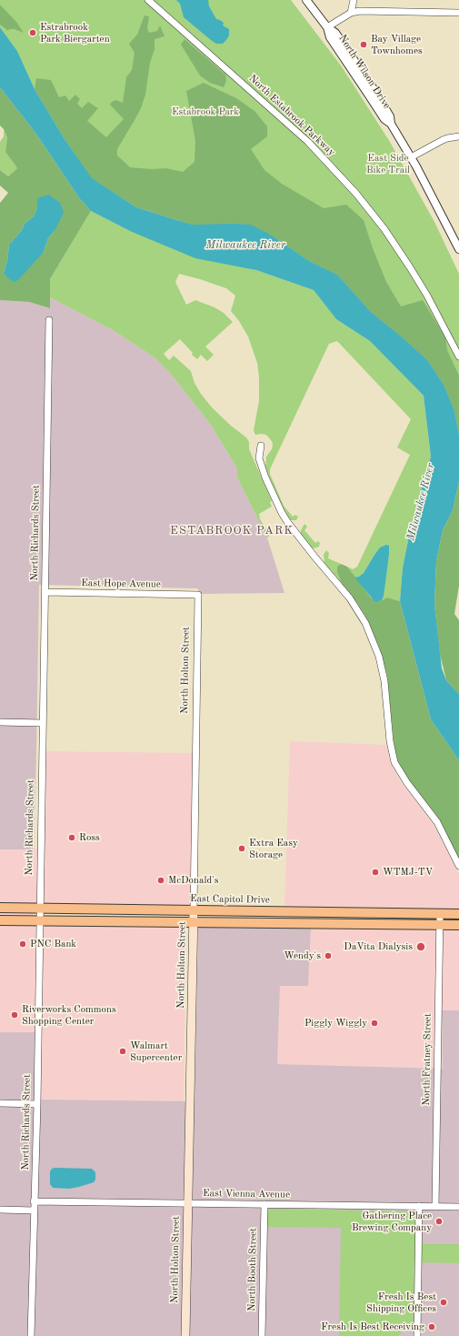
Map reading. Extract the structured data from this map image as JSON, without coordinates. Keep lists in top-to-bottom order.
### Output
{
  "streets": {
    "main road": ["North Holton Street", "East Capitol Drive"],
    "street": [
      "North Wilson Drive",
      "North Estabrook Parkway",
      "North Richards Street",
      "East Hope Avenue",
      "North Fratney Street",
      "East Vienna Avenue",
      "North Booth Street"
    ]
  },
  "crossings": [
    ["North Richards Street", "East Hope Avenue"],
    ["North Richards Street", "East Capitol Drive"],
    ["North Richards Street", "East Vienna Avenue"],
    ["East Hope Avenue", "North Holton Street"],
    ["North Holton Street", "East Capitol Drive"],
    ["North Holton Street", "East Vienna Avenue"],
    ["East Capitol Drive", "North Fratney Street"],
    ["North Fratney Street", "East Vienna Avenue"],
    ["East Vienna Avenue", "North Booth Street"]
  ],
  "districts": ["ESTABROOK PARK"],
  "water": ["Milwaukee River"],
  "parks": ["Estabrook Park", "East Side Bike Trail"],
  "places": [
    "Estrabrook Park Biergarten",
    "Bay Village Townhomes",
    "Ross",
    "Extra Easy Storage",
    "WTMJ-TV",
    "McDonald's",
    "PNC Bank",
    "DaVita Dialysis",
    "Wendy's",
    "Riverworks Commons Shopping Center",
    "Piggly Wiggly",
    "Walmart Supercenter",
    "Gathering Place Brewing Company",
    "Fresh Is Best Shipping Offices",
    "Fresh Is Best Receiving"
  ]
}
